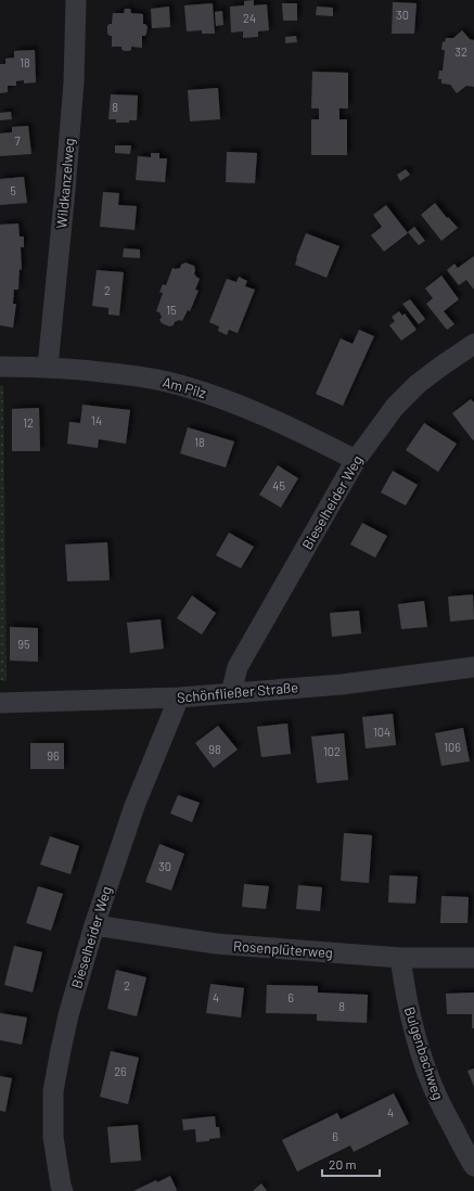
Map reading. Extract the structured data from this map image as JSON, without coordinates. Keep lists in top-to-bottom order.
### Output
{
  "streets": {
    "street": [
      "Wildkanzelweg",
      "Am Pilz",
      "Bieselheider Weg",
      "Schönfließer Straße",
      "Rosenplüterweg",
      "Bulgenbachweg"
    ]
  },
  "crossings": [
    ["Wildkanzelweg", "Am Pilz"],
    ["Am Pilz", "Bieselheider Weg"],
    ["Bieselheider Weg", "Schönfließer Straße"],
    ["Bieselheider Weg", "Rosenplüterweg"],
    ["Rosenplüterweg", "Bulgenbachweg"]
  ],
  "house_numbers": [
    "30",
    "24",
    "32",
    "18",
    "8",
    "7",
    "5",
    "2",
    "15",
    "14",
    "12",
    "18",
    "45",
    "95",
    "104",
    "106",
    "98",
    "102",
    "96",
    "30",
    "2",
    "4",
    "6",
    "8",
    "26",
    "4",
    "6"
  ],
  "scale_bar": "20 m"
}
